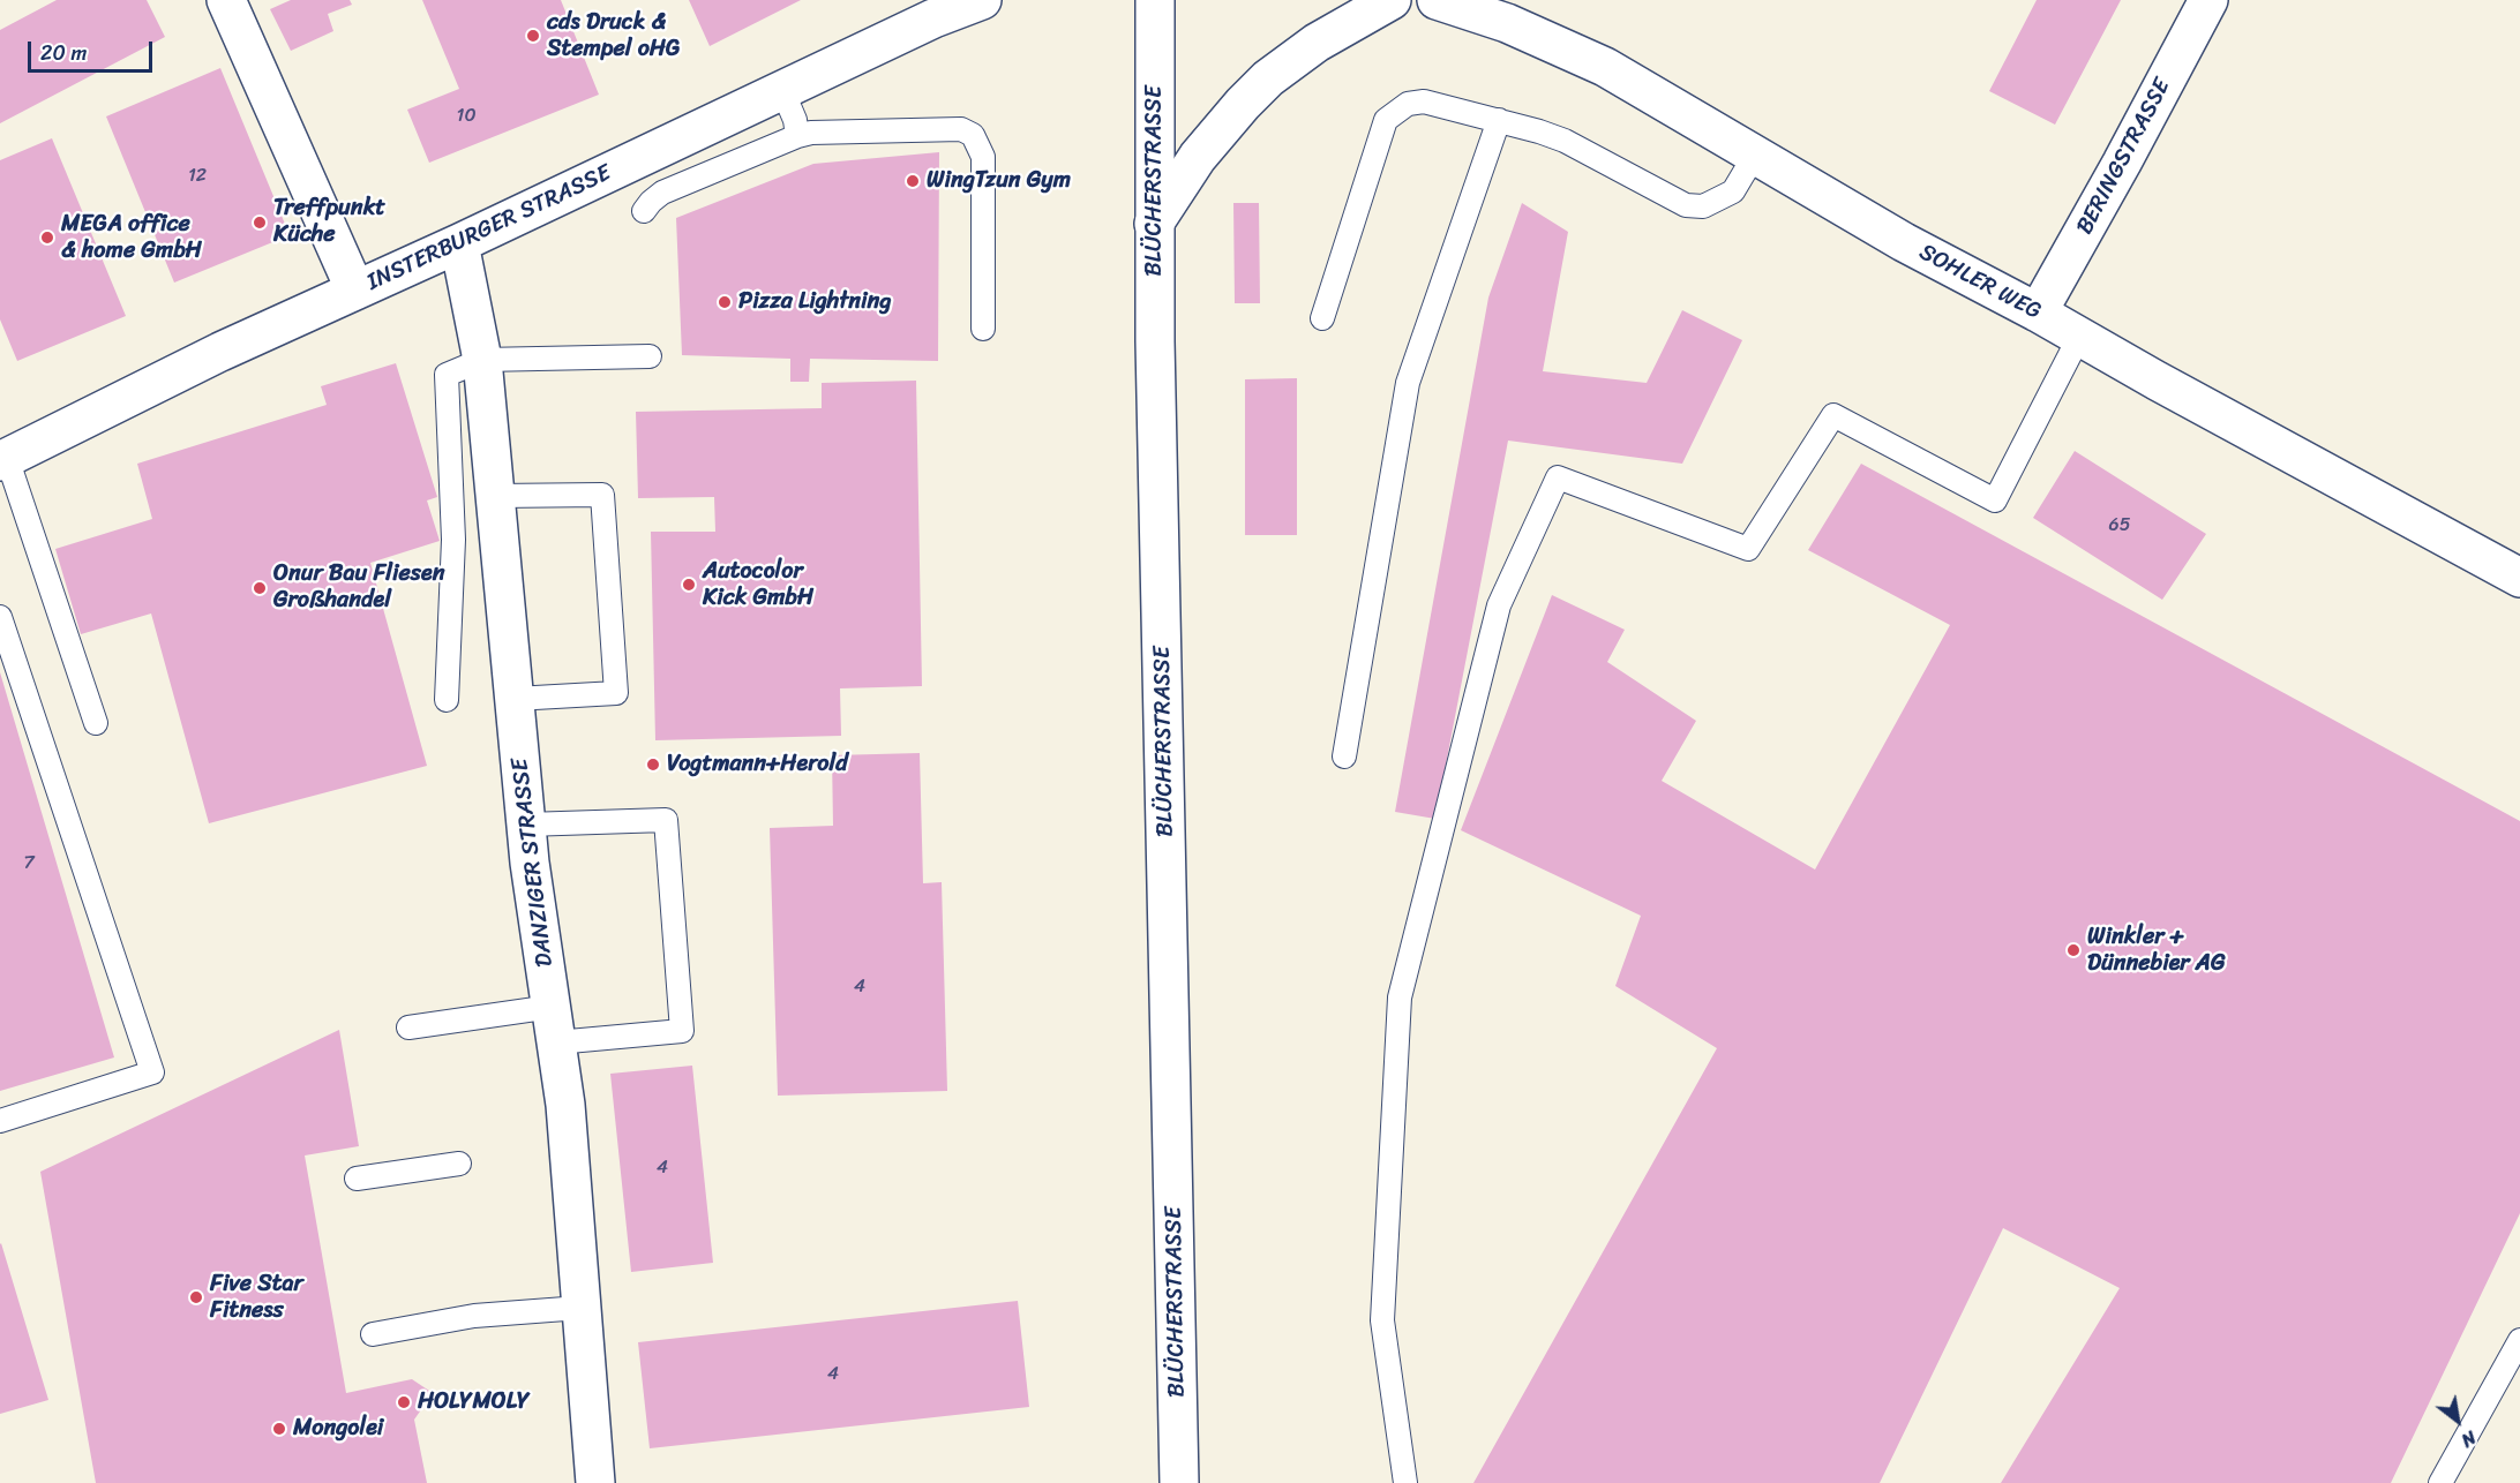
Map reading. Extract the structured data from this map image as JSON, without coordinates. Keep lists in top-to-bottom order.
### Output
{
  "streets": {
    "street": [
      "BERINGSTRASSE",
      "BLÜCHERSTRASSE",
      "INSTERBURGER STRASSE",
      "SOHLER WEG",
      "DANZIGER STRASSE"
    ]
  },
  "crossings": [
    ["BERINGSTRASSE", "SOHLER WEG"],
    ["INSTERBURGER STRASSE", "DANZIGER STRASSE"]
  ],
  "places": [
    "cds Druck & Stempel oHG",
    "WingTzun Gym",
    "Treffpunkt Küche",
    "MEGA office & home GmbH",
    "Pizza Lightning",
    "Autocolor Kick GmbH",
    "Onur Bau Fliesen Großhandel",
    "Vogtmann+Herold",
    "Winkler + Dünnebier AG",
    "Five Star Fitness",
    "HOLYMOLY",
    "Mongolei"
  ],
  "house_numbers": [
    "10",
    "12",
    "65",
    "7",
    "4",
    "4",
    "4"
  ],
  "scale_bar": "20 m",
  "north": "bottom right"
}
